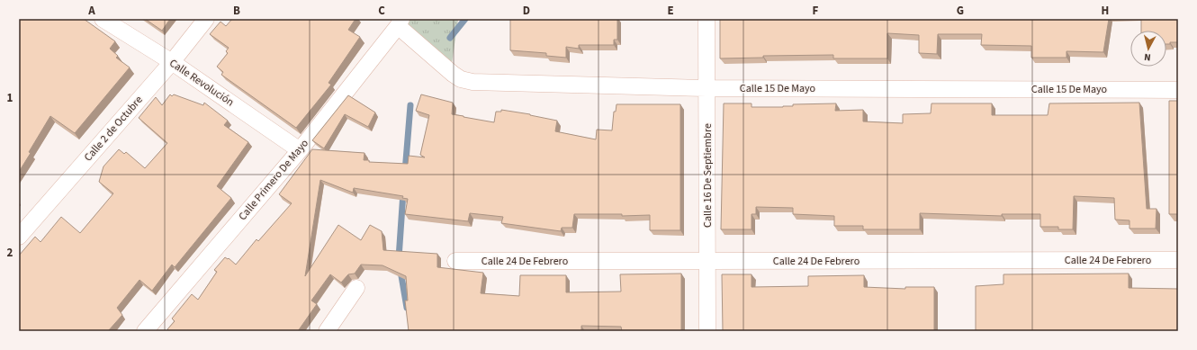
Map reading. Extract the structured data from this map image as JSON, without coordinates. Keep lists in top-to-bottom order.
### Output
{
  "streets": {
    "street": [
      "Calle Revolución",
      "Calle 15 De Mayo",
      "Calle 2 de Octubre",
      "Calle 16 De Septiembre",
      "Calle Primero De Mayo",
      "Calle 24 De Febrero"
    ]
  },
  "crossings": [
    ["Calle Revolución", "Calle 2 de Octubre"],
    ["Calle Revolución", "Calle Primero De Mayo"],
    ["Calle 15 De Mayo", "Calle 16 De Septiembre"],
    ["Calle 15 De Mayo", "Calle Primero De Mayo"],
    ["Calle 16 De Septiembre", "Calle 24 De Febrero"]
  ],
  "north": "bottom",
  "grid": {
    "columns": [
      "A",
      "B",
      "C",
      "D",
      "E",
      "F",
      "G",
      "H"
    ],
    "rows": ["1", "2"]
  }
}
